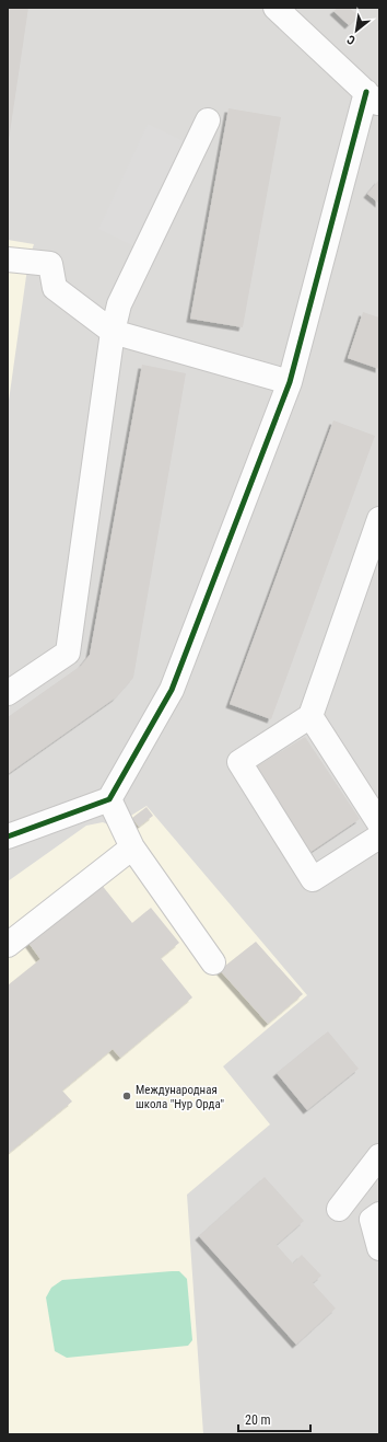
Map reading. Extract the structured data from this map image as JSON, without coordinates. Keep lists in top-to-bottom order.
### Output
{
  "places": ["Международная школа \"Нур Орда\""],
  "scale_bar": "20 m",
  "north": "bottom left"
}
